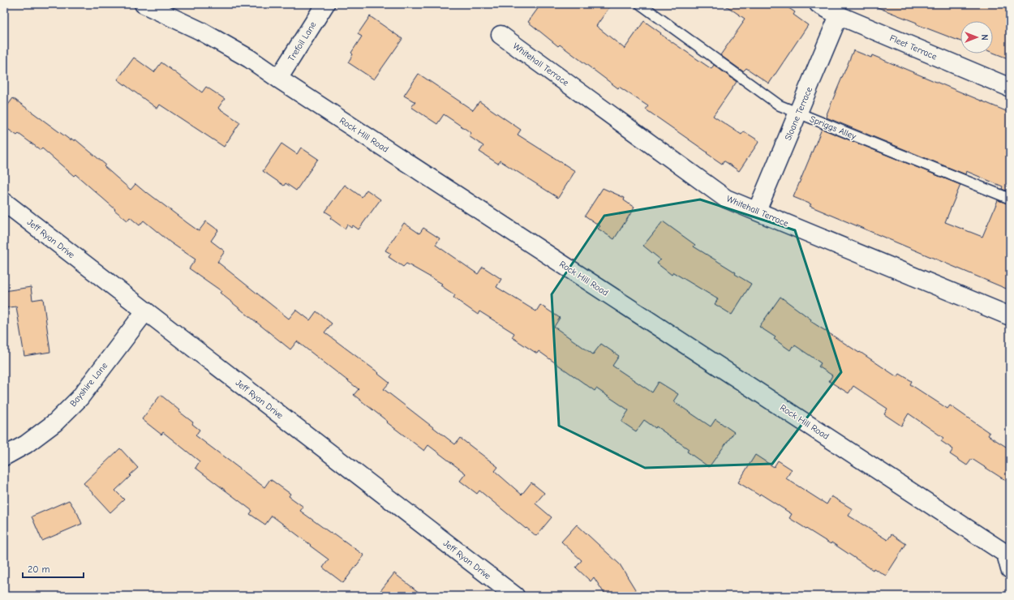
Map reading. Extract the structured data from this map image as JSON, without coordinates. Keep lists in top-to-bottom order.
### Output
{
  "streets": {
    "street": [
      "Trefoil Lane",
      "Fleet Terrace",
      "Whitehall Terrace",
      "Sloane Terrace",
      "Rock Hill Road",
      "Jeff Ryan Drive",
      "Bayshire Lane"
    ],
    "lane": ["Spriggs Alley"]
  },
  "crossings": [
    ["Trefoil Lane", "Rock Hill Road"],
    ["Fleet Terrace", "Sloane Terrace"],
    ["Whitehall Terrace", "Sloane Terrace"],
    ["Sloane Terrace", "Spriggs Alley"],
    ["Jeff Ryan Drive", "Bayshire Lane"]
  ],
  "scale_bar": "20 m",
  "north": "right"
}
